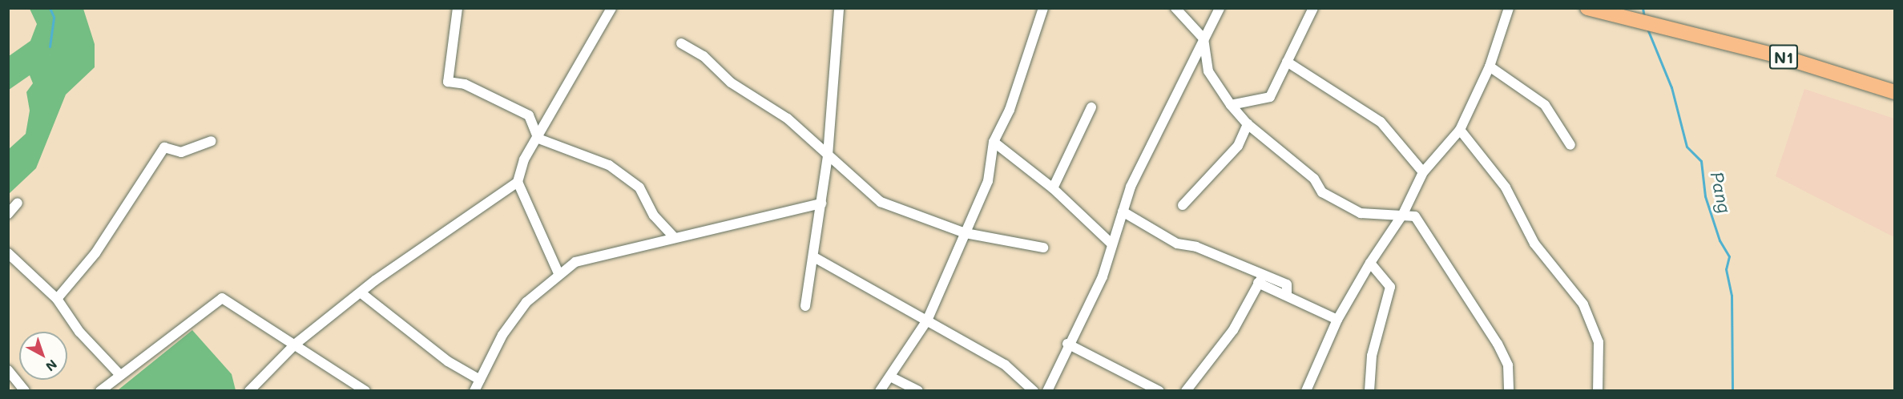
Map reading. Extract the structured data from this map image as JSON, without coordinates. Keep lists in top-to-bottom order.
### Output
{
  "streets": {
    "highway": ["N1"]
  },
  "water": ["Pang"],
  "north": "bottom right"
}
